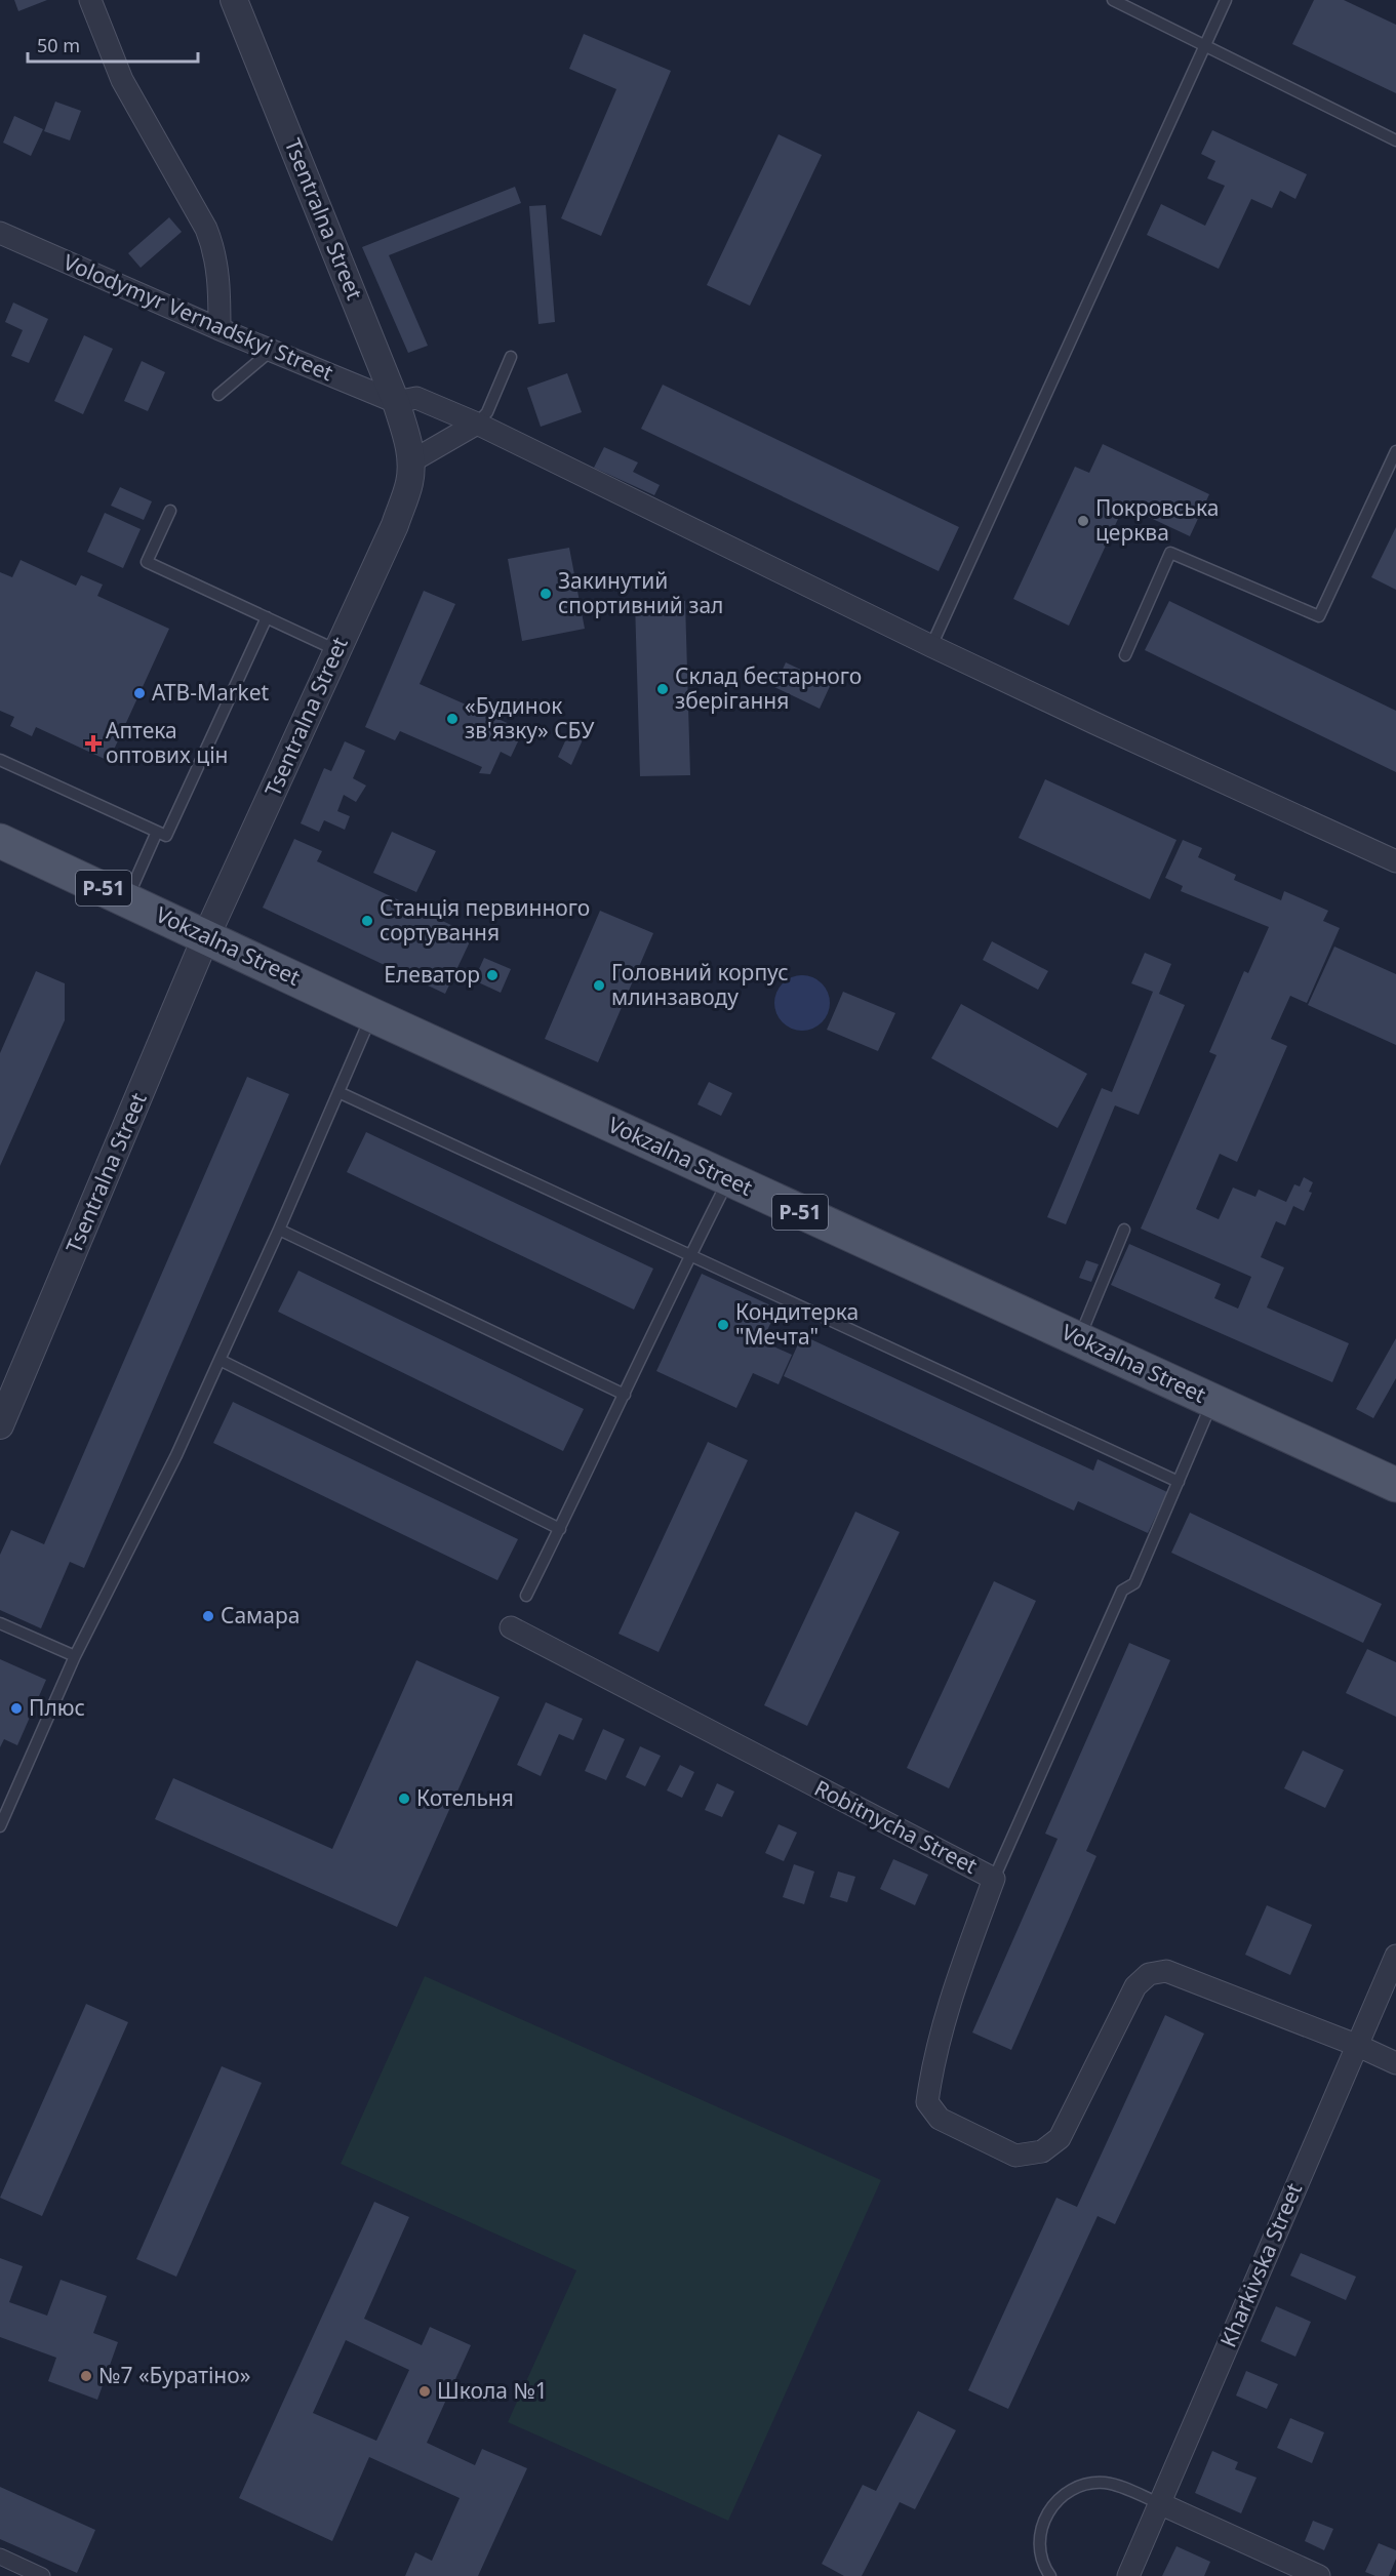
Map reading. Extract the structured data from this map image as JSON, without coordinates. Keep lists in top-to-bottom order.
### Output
{
  "streets": {
    "main road": ["Р-51", "Vokzalna Street"],
    "street": [
      "Tsentralna Street",
      "Volodymyr Vernadskyi Street",
      "Robitnycha Street",
      "Kharkivska Street"
    ]
  },
  "crossings": [
    ["Tsentralna Street", "Volodymyr Vernadskyi Street"],
    ["Tsentralna Street", "Vokzalna Street"],
    ["Robitnycha Street", "Kharkivska Street"]
  ],
  "places": {
    "other": [
      "Покровська церква",
      "Закинутий спортивний зал",
      "Склад бестарного зберігання",
      "ATB-Market",
      "«Будинок зв'язку» СБУ",
      "Станція первинного сортування",
      "Елеватор",
      "Головний корпус млинзаводу",
      "Кондитерка \"Мечта\"",
      "Самара",
      "Плюс",
      "Котельня",
      "№7 «Буратіно»",
      "Школа №1"
    ],
    "health": ["Аптека оптових цін"]
  },
  "scale_bar": "50 m"
}
